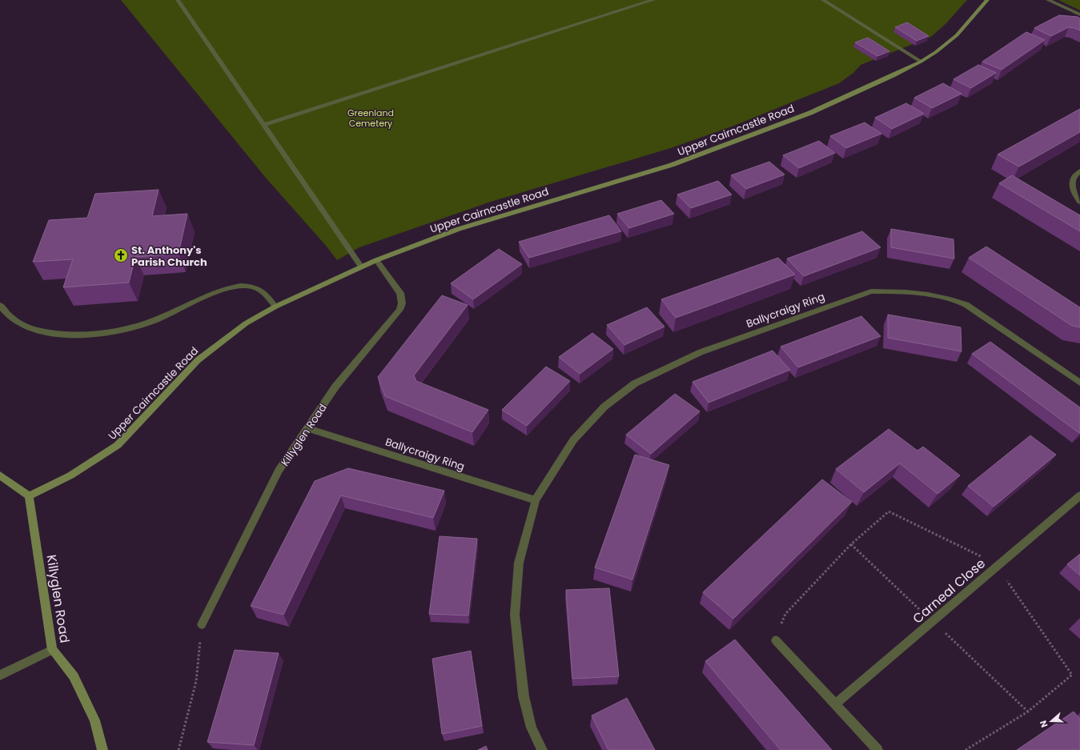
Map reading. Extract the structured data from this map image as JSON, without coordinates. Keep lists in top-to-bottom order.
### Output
{
  "streets": {
    "street": [
      "Upper Cairncastle Road",
      "Ballycraigy Ring",
      "Killyglen Road",
      "Carneal Close"
    ]
  },
  "crossings": [
    ["Upper Cairncastle Road", "Killyglen Road"],
    ["Ballycraigy Ring", "Killyglen Road"]
  ],
  "parks": ["Greenland Cemetery"],
  "places": {
    "church": ["St. Anthony's Parish Church"]
  },
  "north": "left"
}
